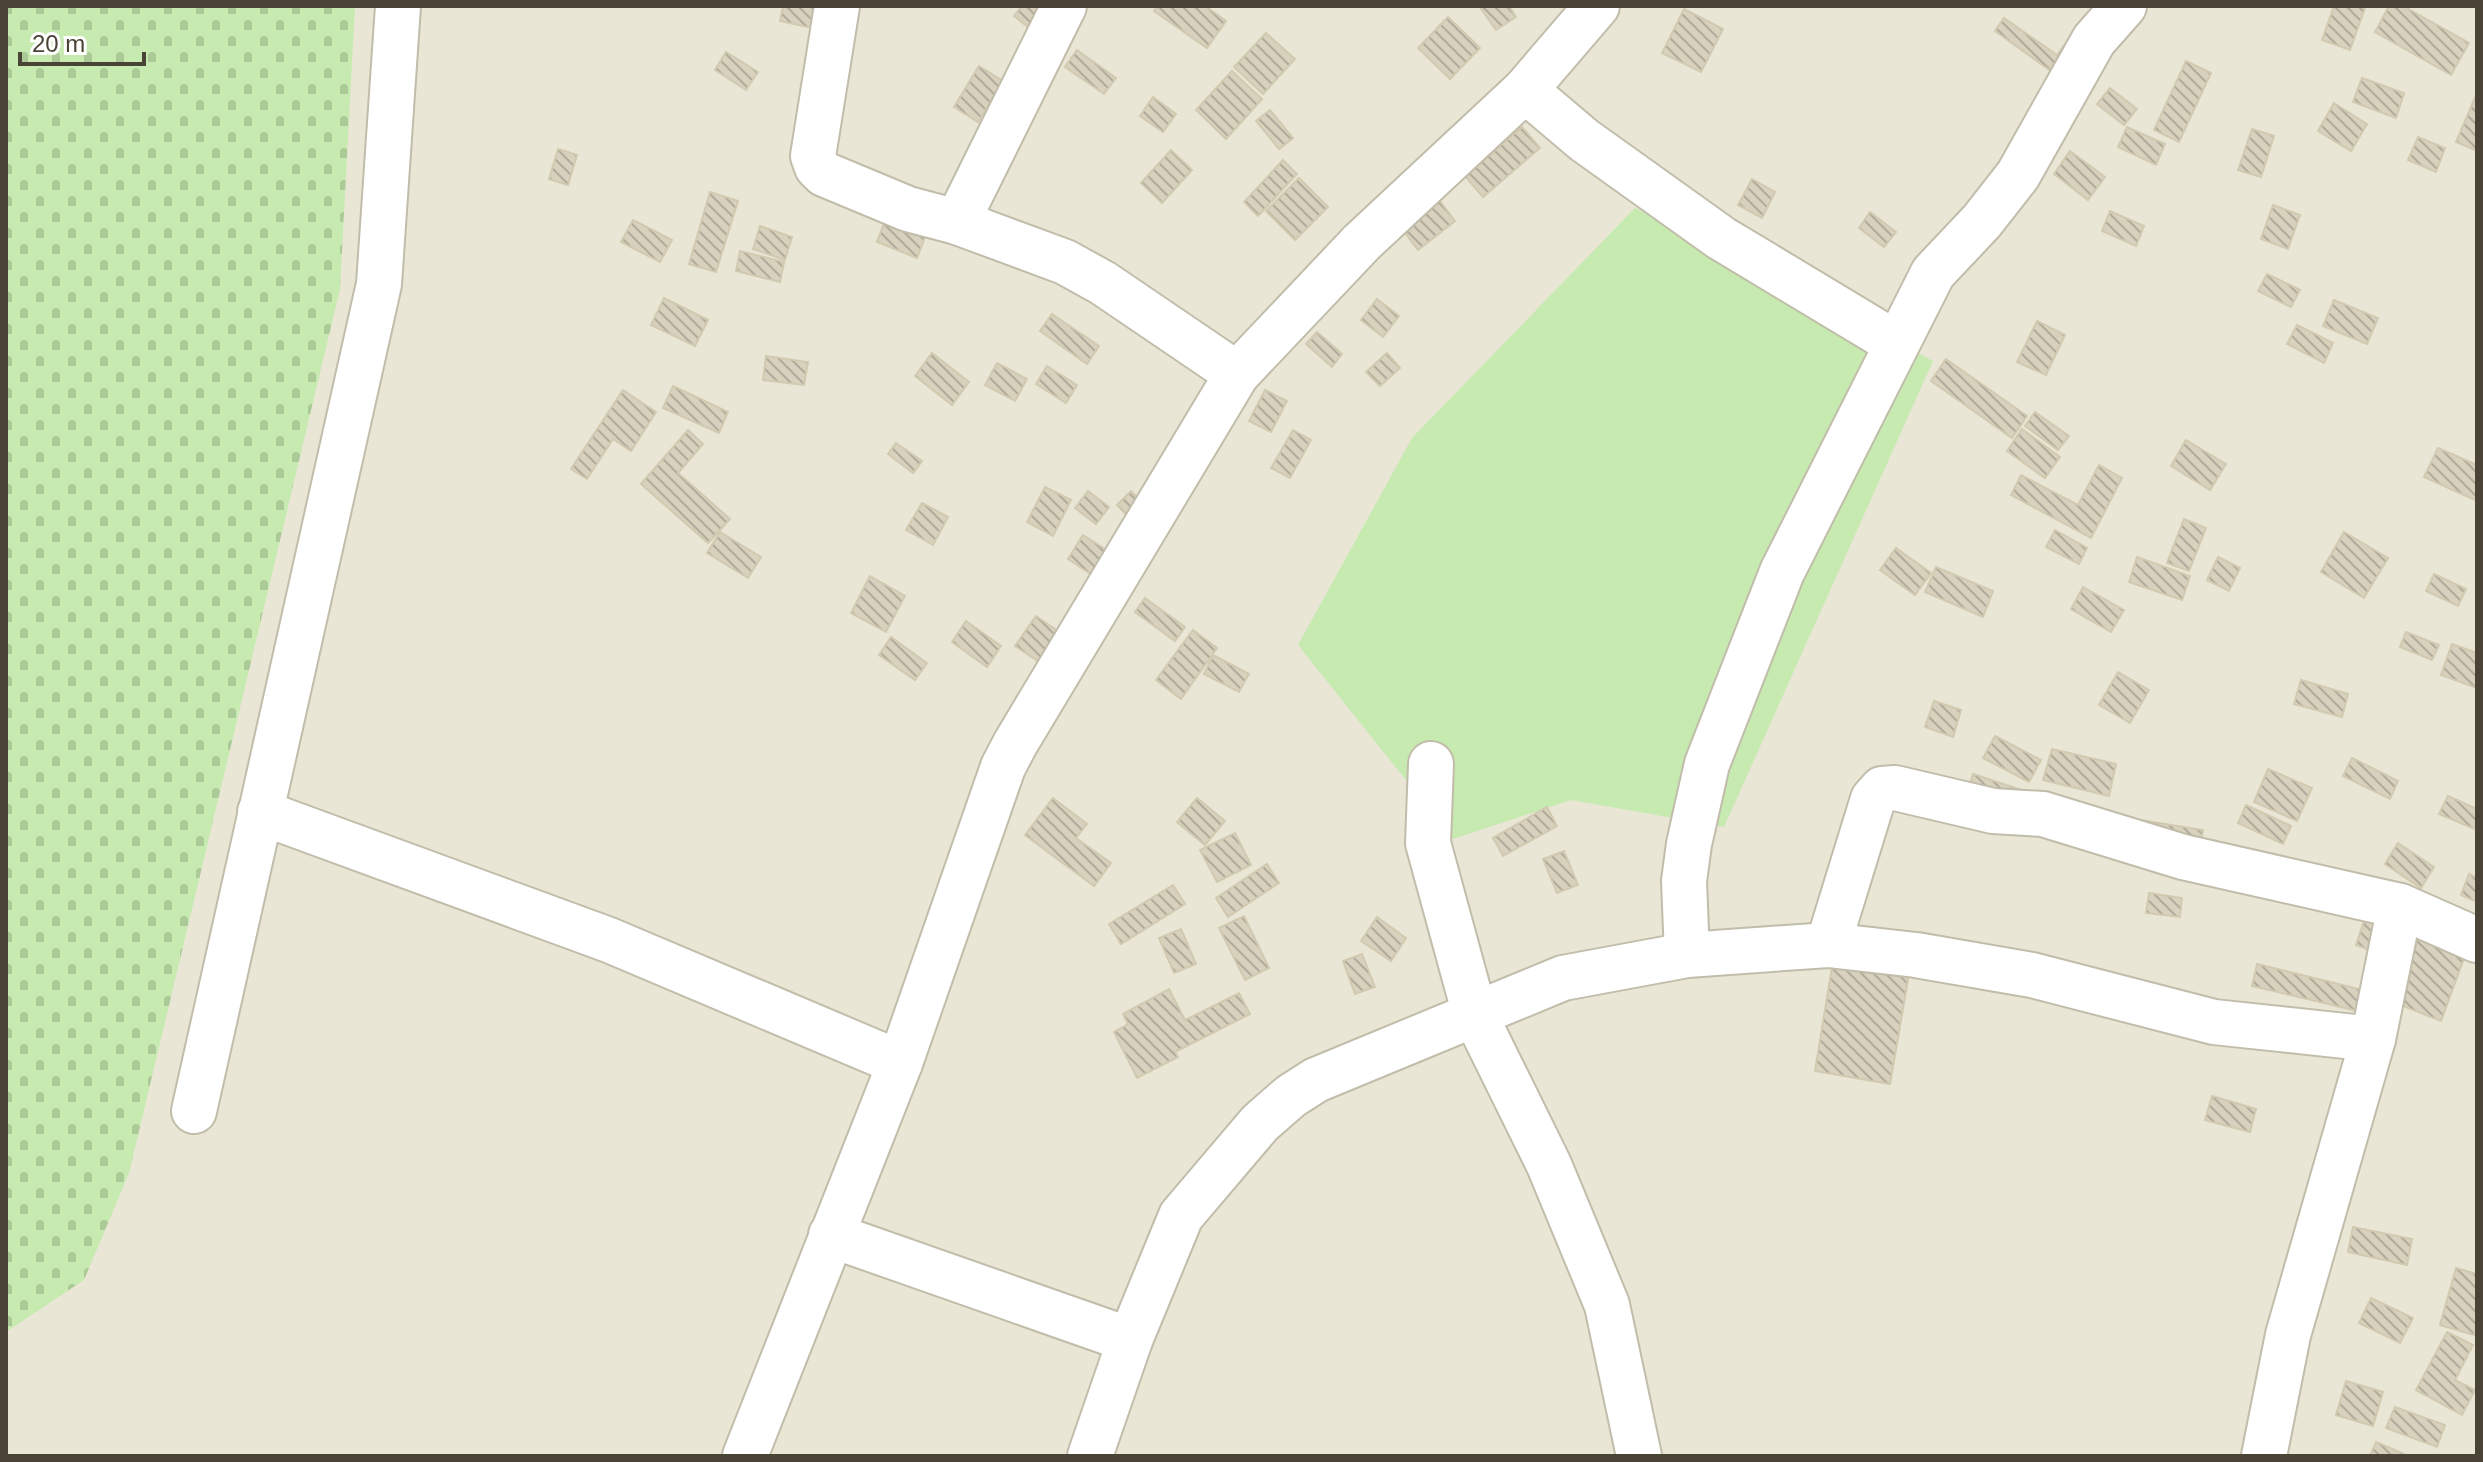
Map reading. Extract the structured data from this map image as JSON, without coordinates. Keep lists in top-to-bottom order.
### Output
{
  "scale_bar": "20 m"
}
